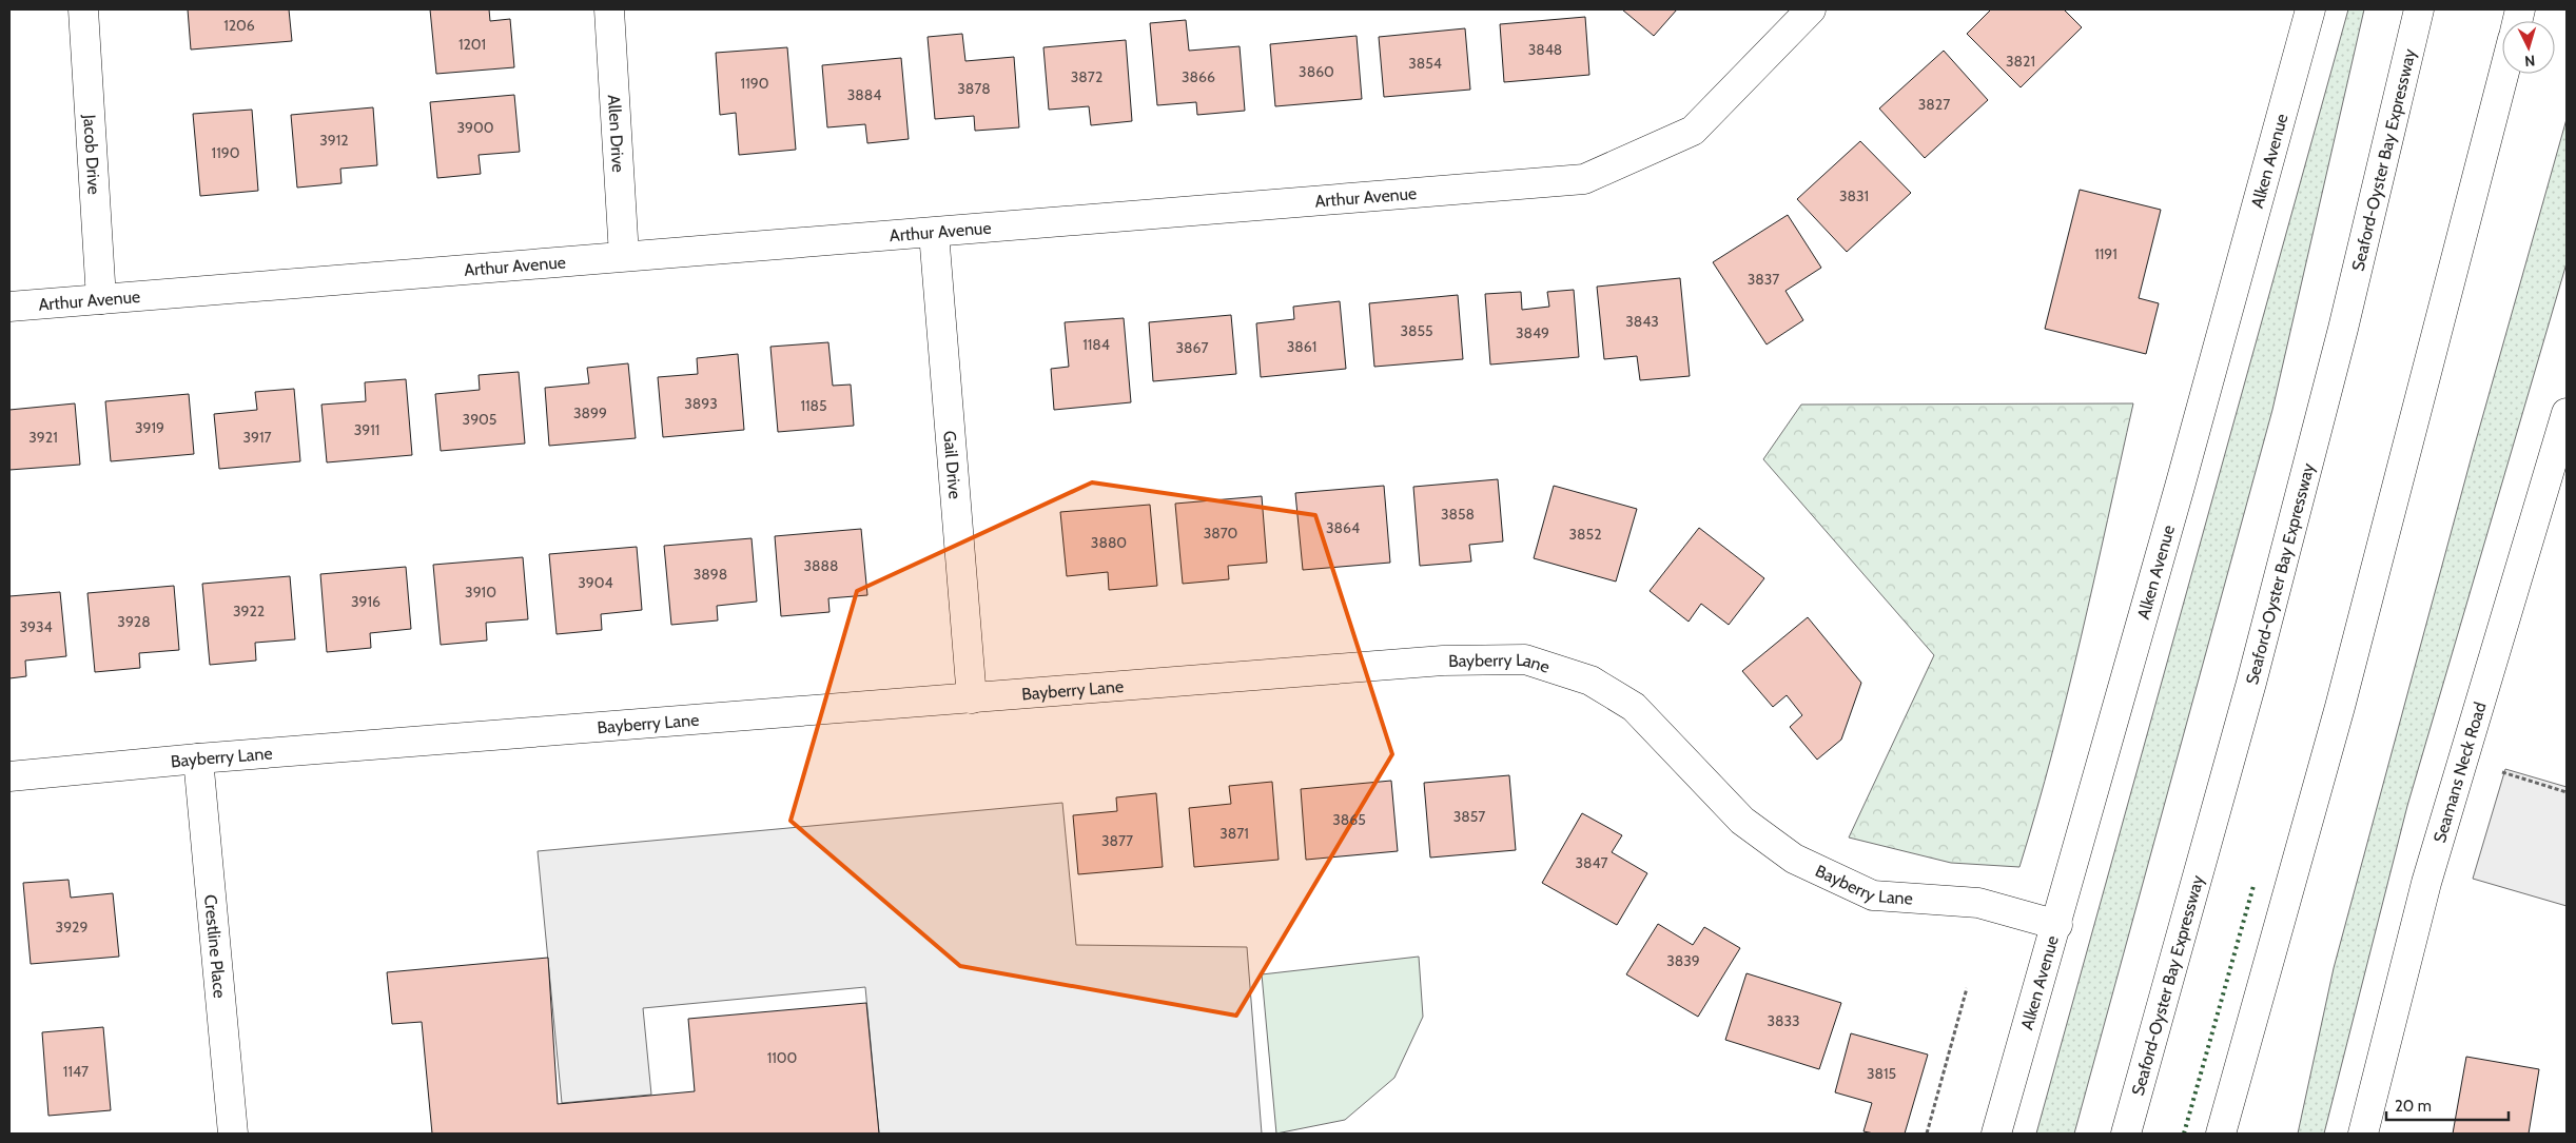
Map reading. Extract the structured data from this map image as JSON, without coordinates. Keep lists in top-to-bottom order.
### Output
{
  "streets": {
    "main road": [
      "Allen Drive",
      "Jacob Drive",
      "Seaford-Oyster Bay Expressway",
      "Alken Avenue",
      "Arthur Avenue",
      "Gail Drive",
      "Bayberry Lane",
      "Seamans Neck Road",
      "Crestline Place"
    ]
  },
  "crossings": [
    ["Allen Drive", "Arthur Avenue"],
    ["Jacob Drive", "Arthur Avenue"],
    ["Alken Avenue", "Bayberry Lane"],
    ["Arthur Avenue", "Gail Drive"],
    ["Gail Drive", "Bayberry Lane"],
    ["Bayberry Lane", "Crestline Place"]
  ],
  "house_numbers": [
    "1206",
    "1201",
    "3848",
    "3821",
    "3854",
    "3860",
    "3872",
    "3866",
    "1190",
    "3878",
    "3884",
    "3827",
    "3900",
    "3912",
    "1190",
    "3831",
    "1191",
    "3837",
    "3843",
    "3855",
    "3849",
    "1184",
    "3861",
    "3867",
    "3893",
    "1185",
    "3899",
    "3905",
    "3919",
    "3911",
    "3921",
    "3917",
    "3858",
    "3864",
    "3870",
    "3852",
    "3880",
    "3888",
    "3898",
    "3904",
    "3910",
    "3916",
    "3922",
    "3928",
    "3934",
    "3857",
    "3865",
    "3871",
    "3877",
    "3847",
    "3929",
    "3839",
    "3833",
    "1100",
    "1147",
    "3815"
  ],
  "scale_bar": "20 m",
  "north": "bottom"
}
